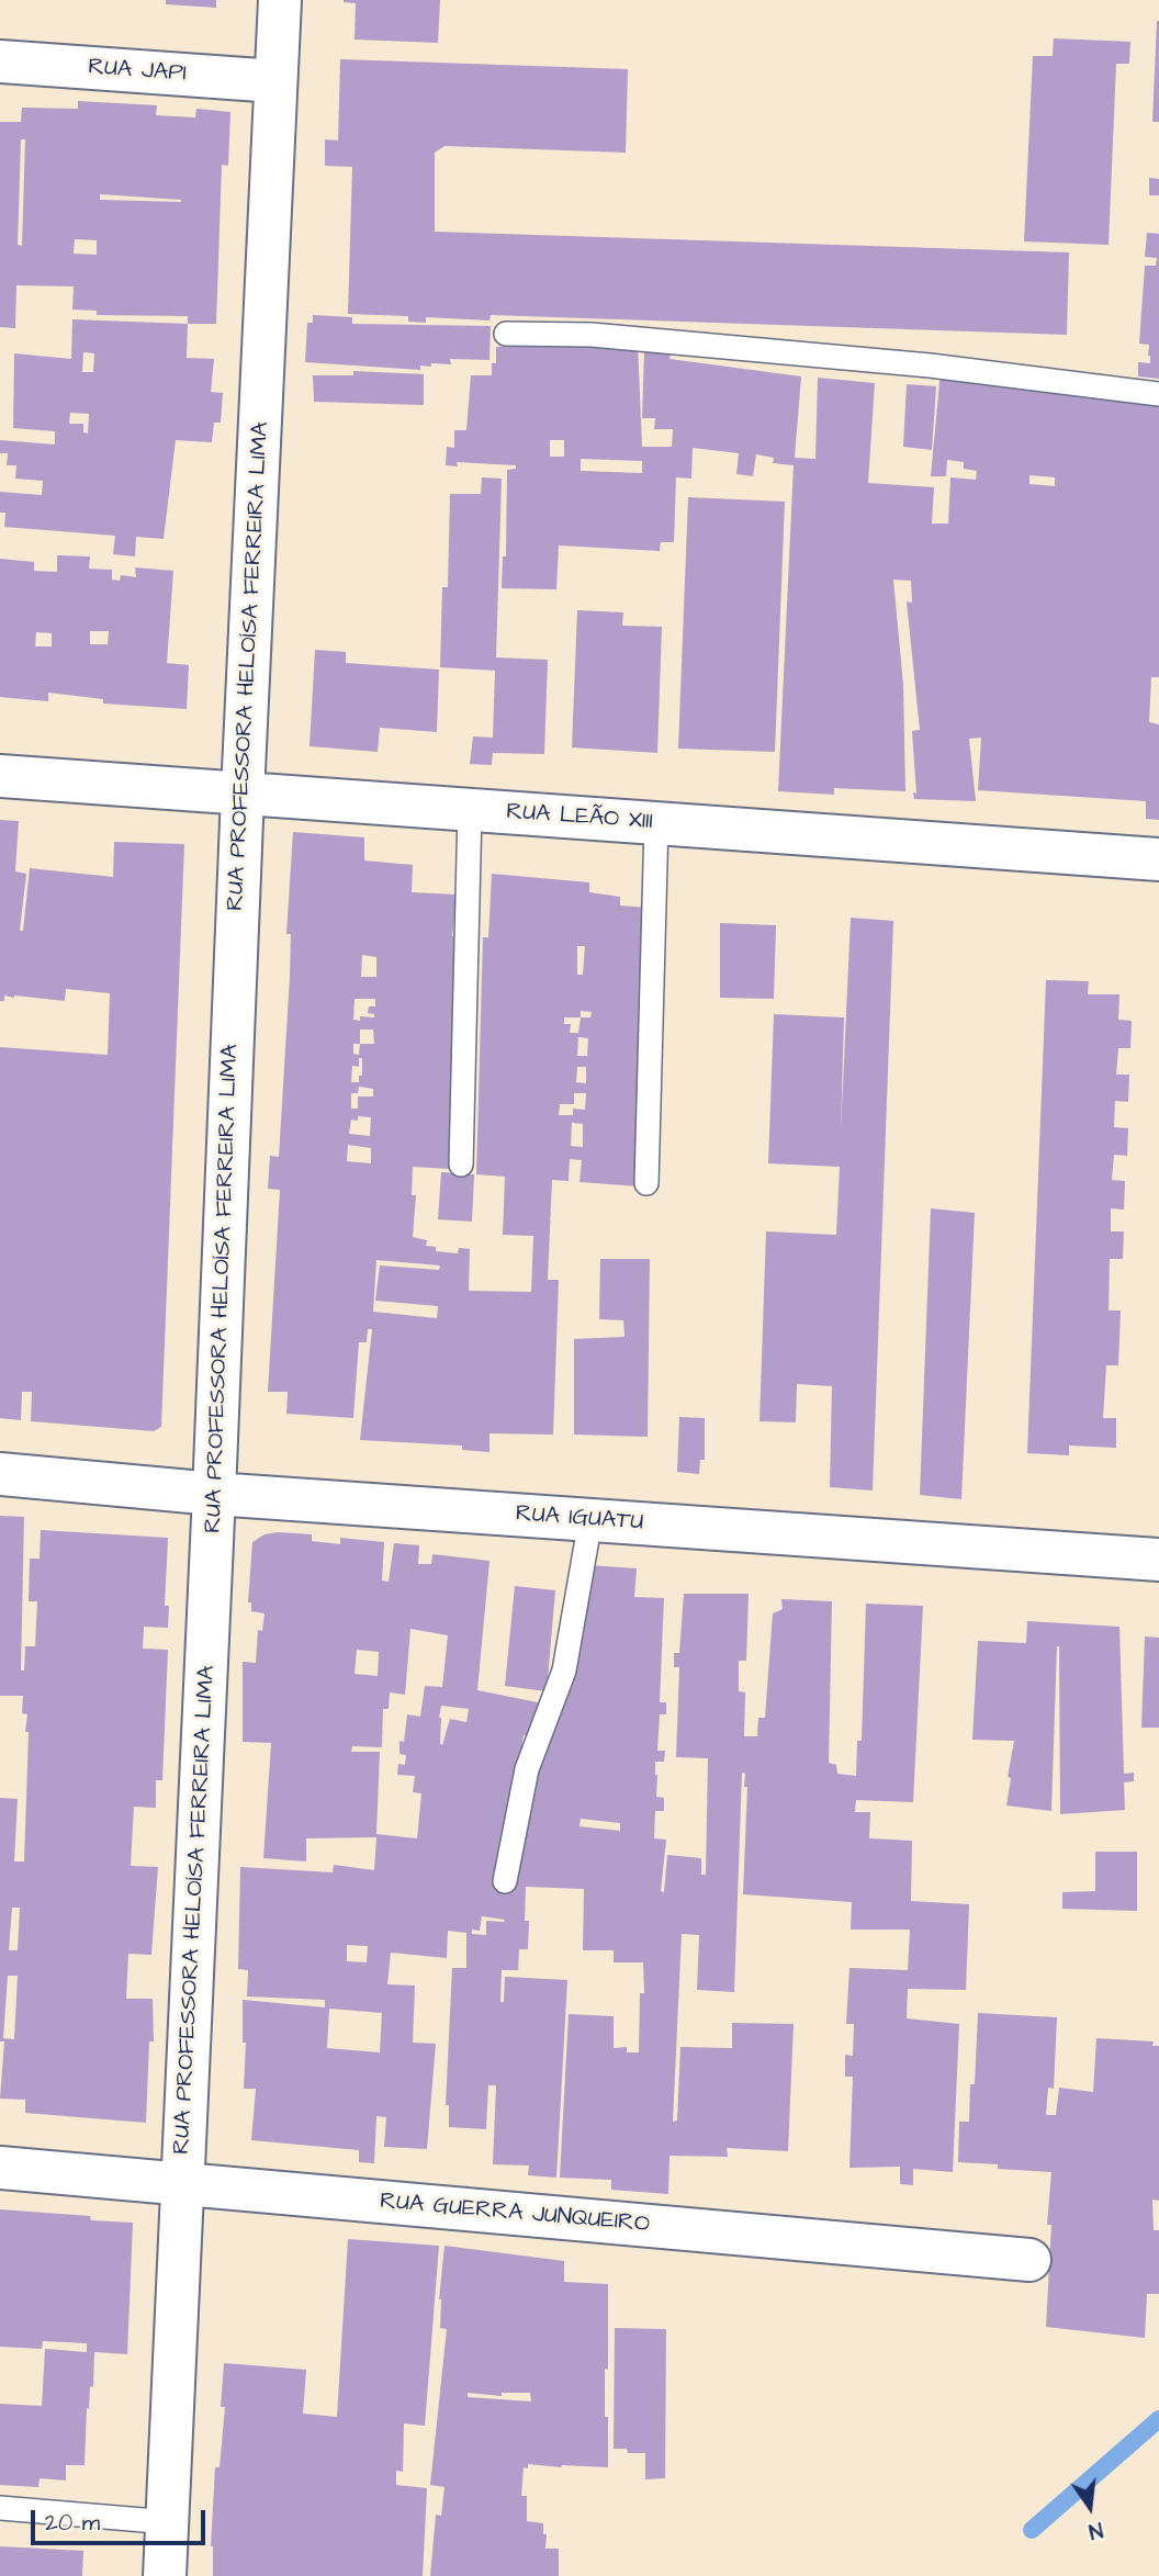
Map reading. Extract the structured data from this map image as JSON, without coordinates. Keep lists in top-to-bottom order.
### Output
{
  "streets": {
    "street": [
      "RUA JAPI",
      "RUA PROFESSORA HELOÍSA FERREIRA LIMA",
      "RUA LEÃO XIII",
      "RUA IGUATU",
      "RUA GUERRA JUNQUEIRO"
    ]
  },
  "crossings": [
    ["RUA JAPI", "RUA PROFESSORA HELOÍSA FERREIRA LIMA"],
    ["RUA PROFESSORA HELOÍSA FERREIRA LIMA", "RUA LEÃO XIII"],
    ["RUA PROFESSORA HELOÍSA FERREIRA LIMA", "RUA IGUATU"],
    ["RUA PROFESSORA HELOÍSA FERREIRA LIMA", "RUA GUERRA JUNQUEIRO"]
  ],
  "scale_bar": "20 m",
  "north": "bottom"
}
